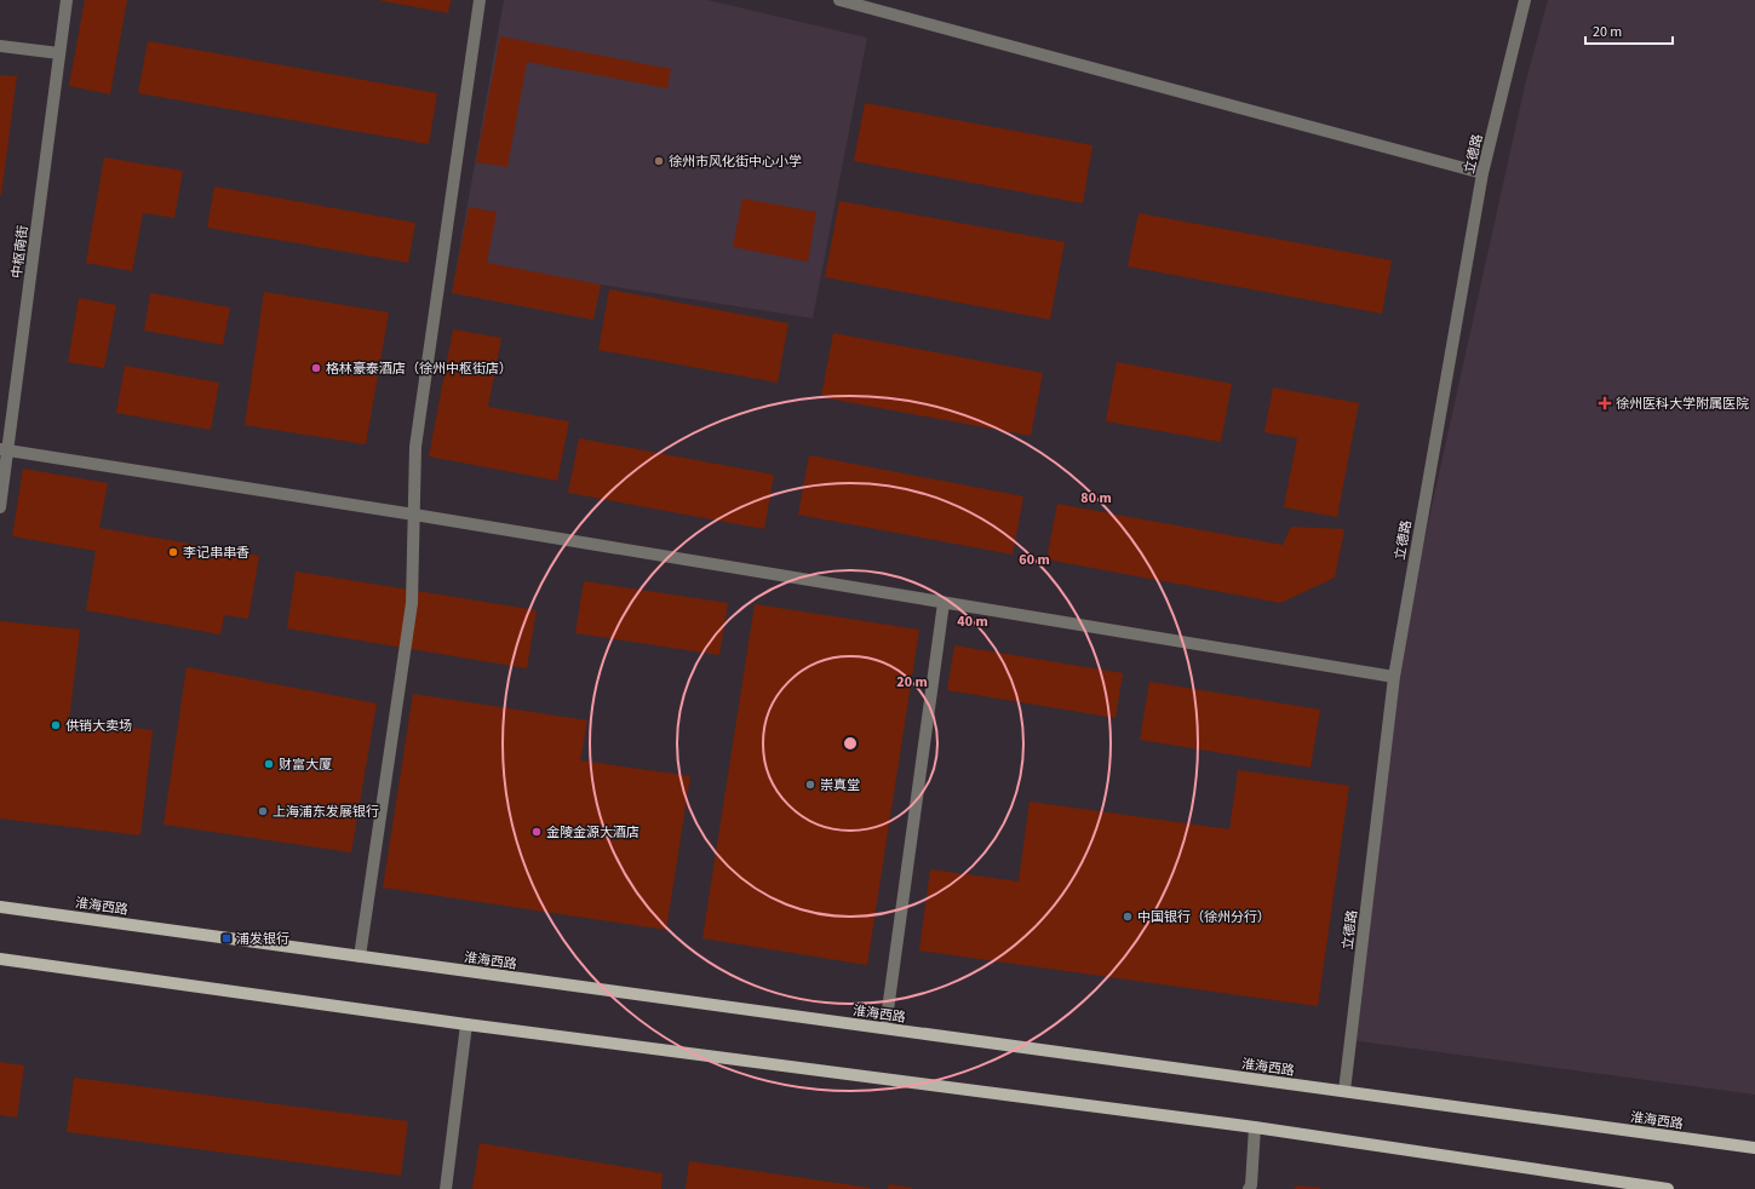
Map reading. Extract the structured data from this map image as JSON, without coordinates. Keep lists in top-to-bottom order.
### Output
{
  "streets": {
    "main road": ["淮海西路"],
    "street": ["立德路", "中枢南街"]
  },
  "crossings": [
    ["立德路", "淮海西路"]
  ],
  "places": {
    "other": [
      "徐州市风化街中心小学",
      "格林豪泰酒店（徐州中枢街店）",
      "李记串串香",
      "供销大卖场",
      "财富大厦",
      "崇真堂",
      "上海浦东发展银行",
      "金陵金源大酒店",
      "中国银行（徐州分行）"
    ],
    "health": ["徐州医科大学附属医院"],
    "transit": ["浦发银行"]
  },
  "scale_bar": "20 m",
  "rings": [
    "80 m",
    "60 m",
    "40 m",
    "20 m"
  ]
}
